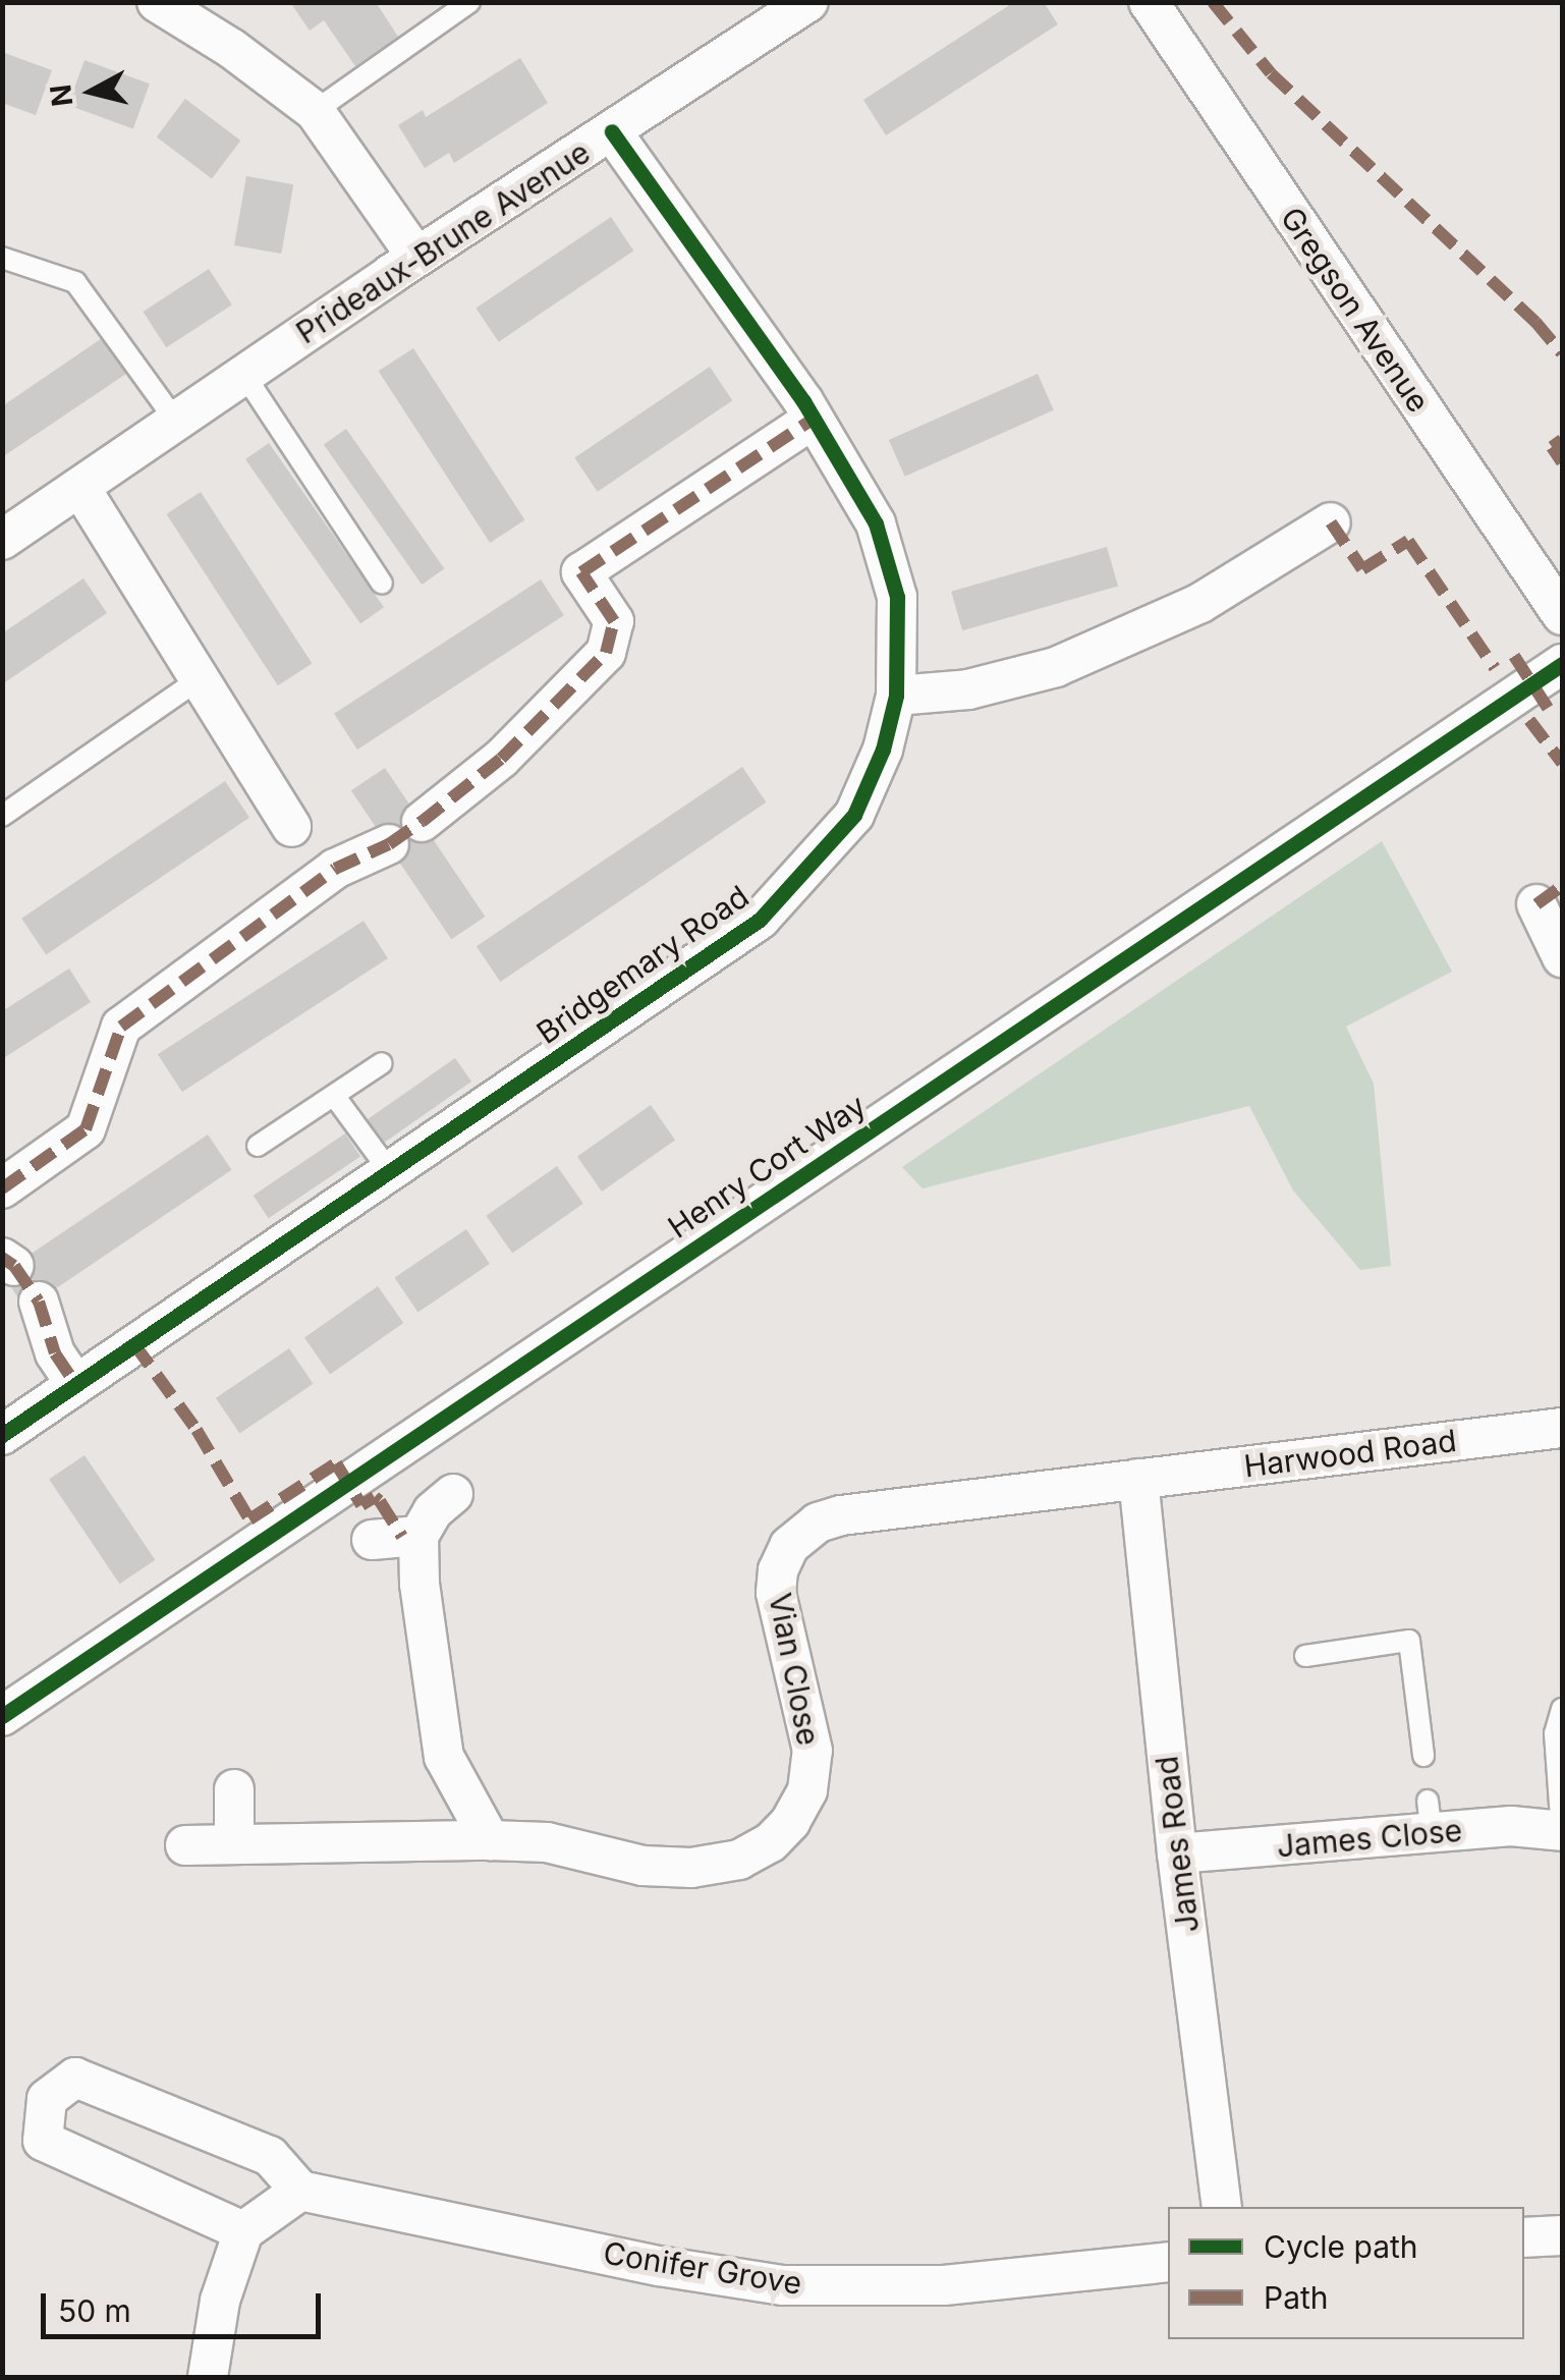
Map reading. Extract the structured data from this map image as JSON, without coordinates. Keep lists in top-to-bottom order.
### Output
{
  "streets": {
    "street": [
      "Prideaux-Brune Avenue",
      "Gregson Avenue",
      "Bridgemary Road",
      "Henry Cort Way",
      "Harwood Road",
      "Vian Close",
      "James Close",
      "James Road",
      "Conifer Grove"
    ]
  },
  "crossings": [
    ["Prideaux-Brune Avenue", "Bridgemary Road"],
    ["Harwood Road", "Vian Close"],
    ["Harwood Road", "James Road"],
    ["Vian Close", "James Road"],
    ["James Close", "James Road"]
  ],
  "legend": ["Cycle path", "Path"],
  "scale_bar": "50 m",
  "north": "left"
}
